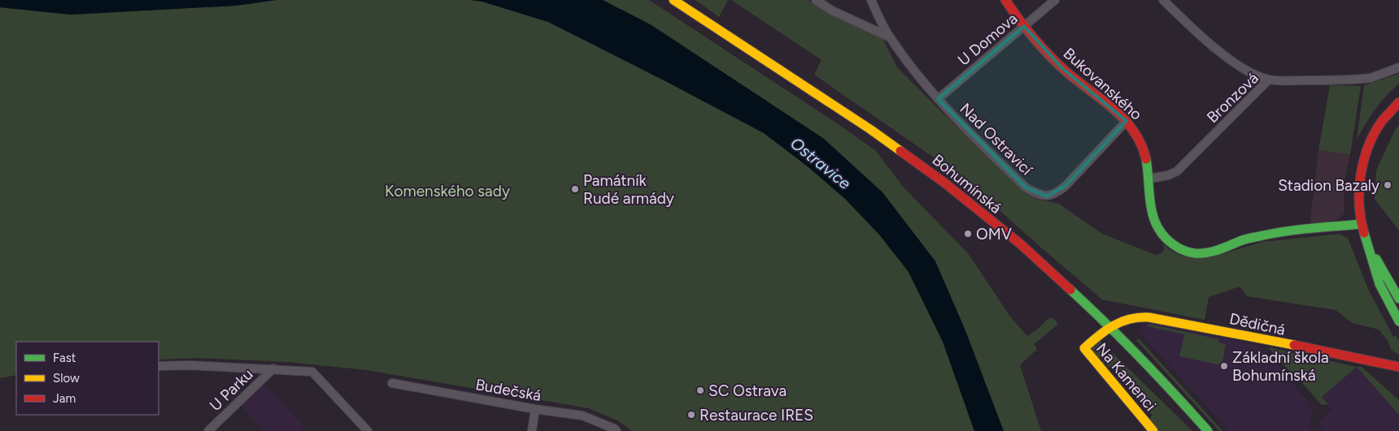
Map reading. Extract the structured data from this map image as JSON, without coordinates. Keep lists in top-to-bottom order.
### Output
{
  "streets": {
    "street": [
      "U Domova",
      "Bukovanského",
      "Bronzová",
      "Nad Ostravicí",
      "Bohumínská",
      "Dědičná",
      "Na Kamenci",
      "U Parku",
      "Budečská"
    ]
  },
  "crossings": [
    ["U Domova", "Bukovanského"],
    ["U Domova", "Nad Ostravicí"],
    ["Bukovanského", "Bronzová"],
    ["Bukovanského", "Nad Ostravicí"],
    ["Bohumínská", "Dědičná"],
    ["Bohumínská", "Na Kamenci"],
    ["Dědičná", "Na Kamenci"]
  ],
  "water": ["Ostravice"],
  "parks": ["Komenského sady"],
  "places": [
    "Stadion Bazaly",
    "Památník Rudé armády",
    "OMV",
    "Základní škola Bohumínská",
    "SC Ostrava",
    "Restaurace IRES"
  ],
  "legend": ["Fast", "Slow", "Jam"]
}
